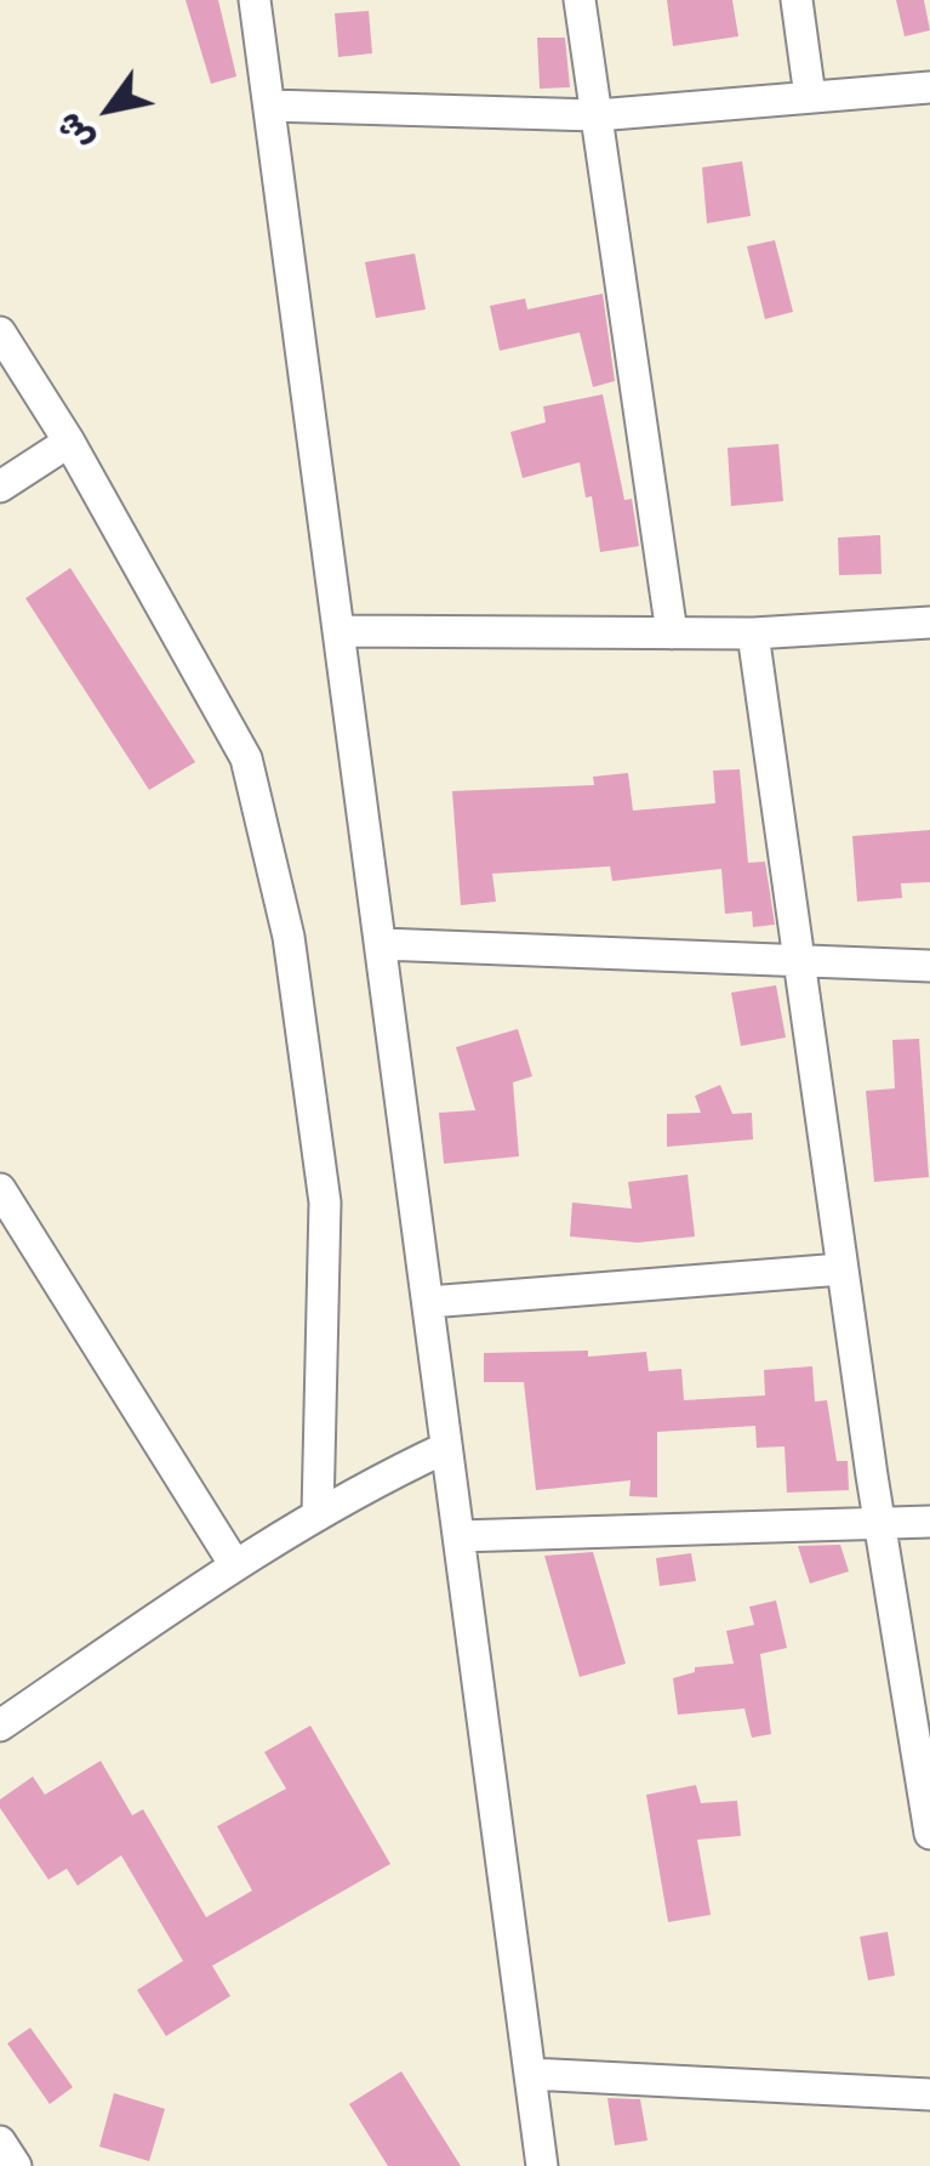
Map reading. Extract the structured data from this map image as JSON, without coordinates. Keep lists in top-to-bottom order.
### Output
{
  "north": "bottom left"
}
